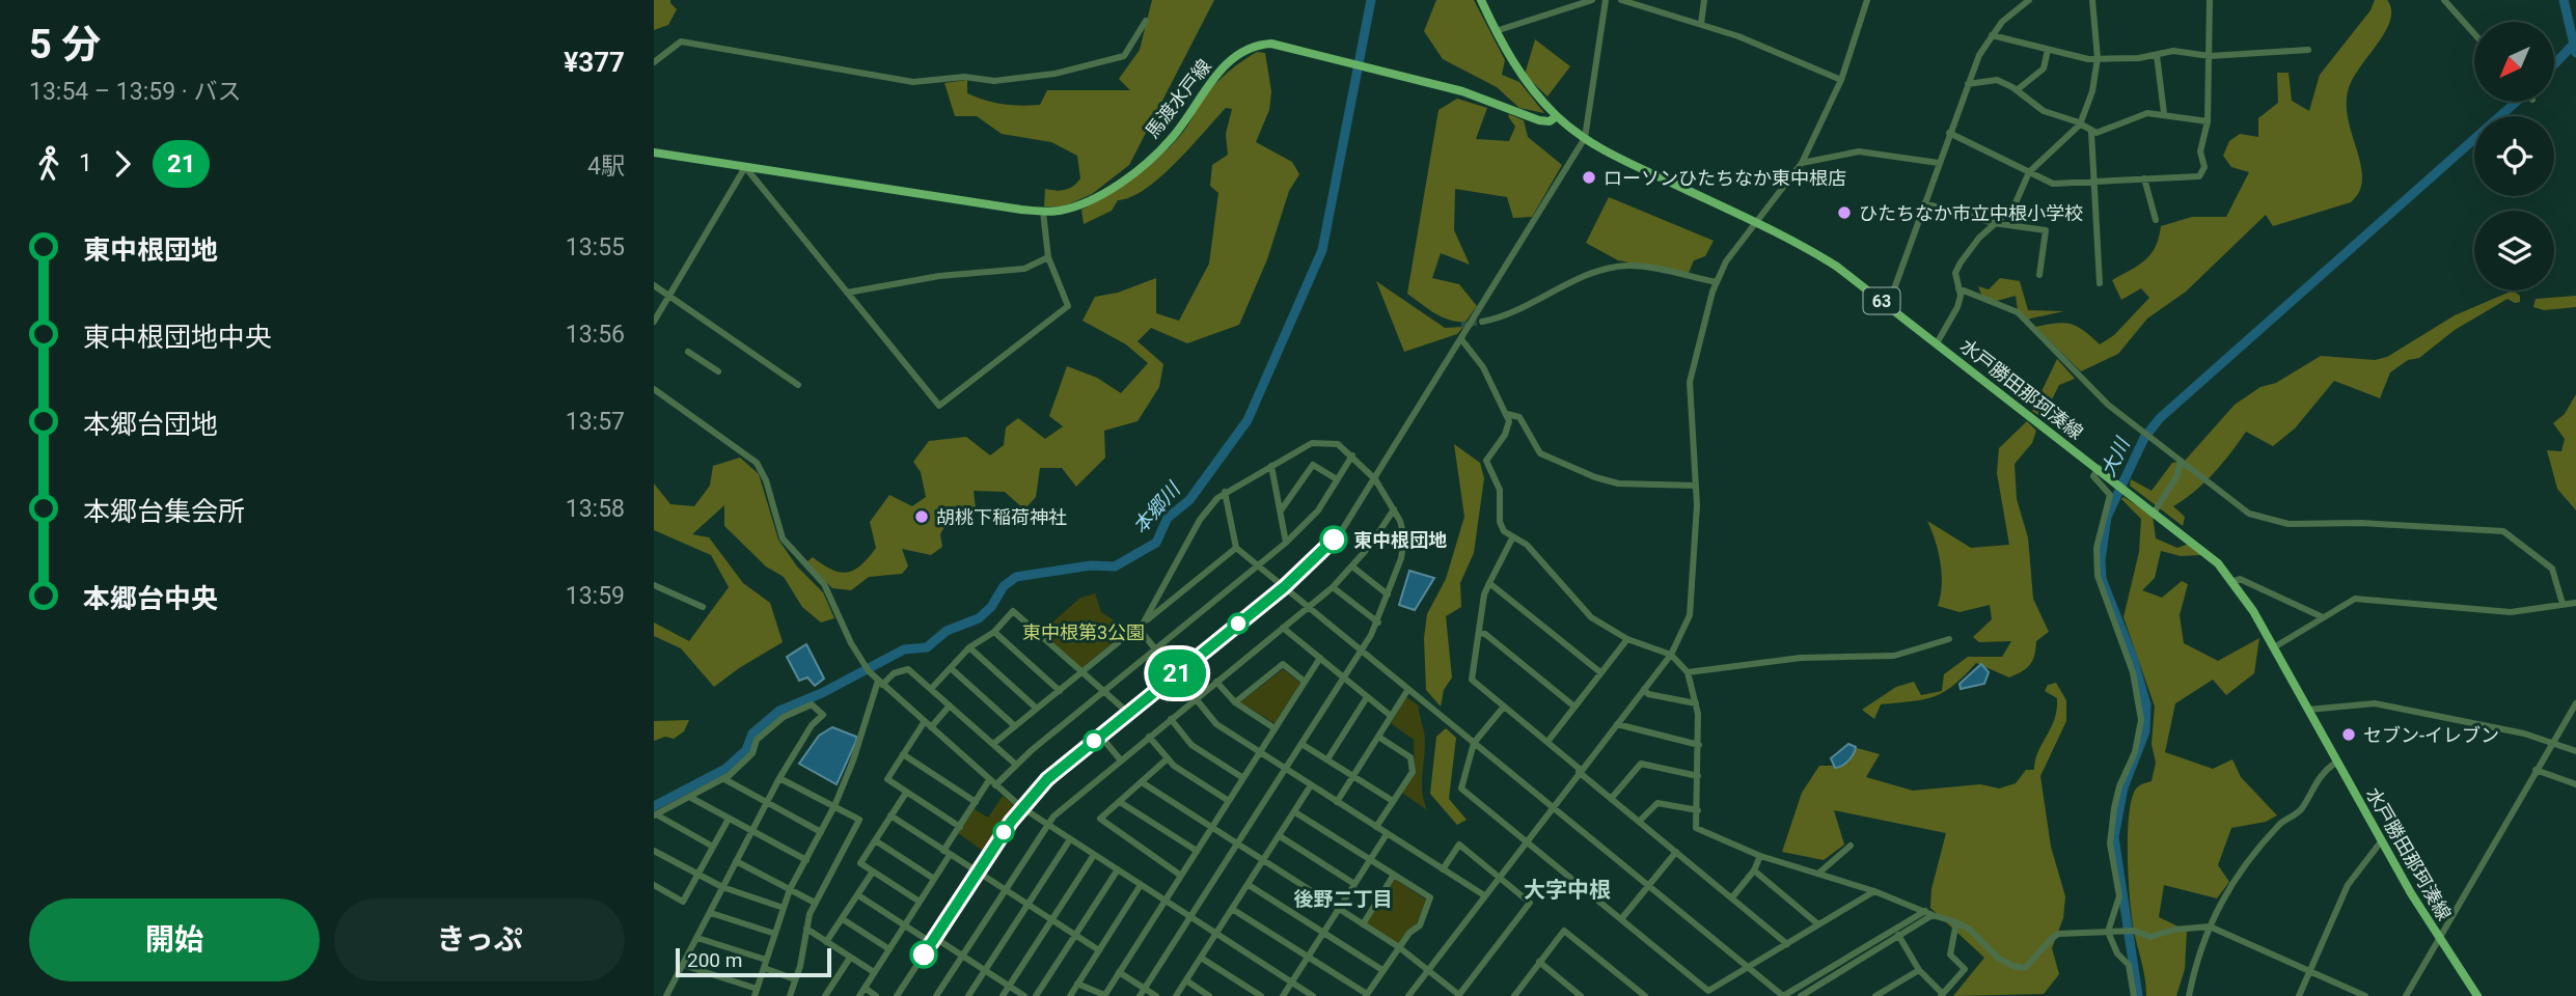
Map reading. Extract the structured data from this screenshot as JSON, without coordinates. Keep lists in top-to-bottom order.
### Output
{
  "streets": {
    "main road": ["馬渡水戸線", "63", "水戸勝田那珂湊線"]
  },
  "crossings": [
    ["馬渡水戸線", "水戸勝田那珂湊線"]
  ],
  "districts": ["大字中根", "後野二丁目"],
  "water": ["大川", "本郷川"],
  "parks": ["東中根第3公園"],
  "places": [
    "ローソンひたちなか東中根店",
    "ひたちなか市立中根小学校",
    "胡桃下稲荷神社",
    "東中根団地",
    "セブン-イレブン"
  ],
  "lines": ["bus line 21"],
  "scale_bar": "200 m",
  "north": "bottom left",
  "page": {
    "heading": ["5 分", "13:54 – 13:59 · バス", "¥377"],
    "on_map": "21",
    "legs": ["1", "21", "4駅"],
    "list": [
      {
        "name": "東中根団地",
        "value": "13:55"
      },
      {
        "name": "東中根団地中央",
        "value": "13:56"
      },
      {
        "name": "本郷台団地",
        "value": "13:57"
      },
      {
        "name": "本郷台集会所",
        "value": "13:58"
      },
      {
        "name": "本郷台中央",
        "value": "13:59"
      }
    ],
    "buttons": ["開始", "きっぷ"],
    "scale": "200 m"
  }
}
